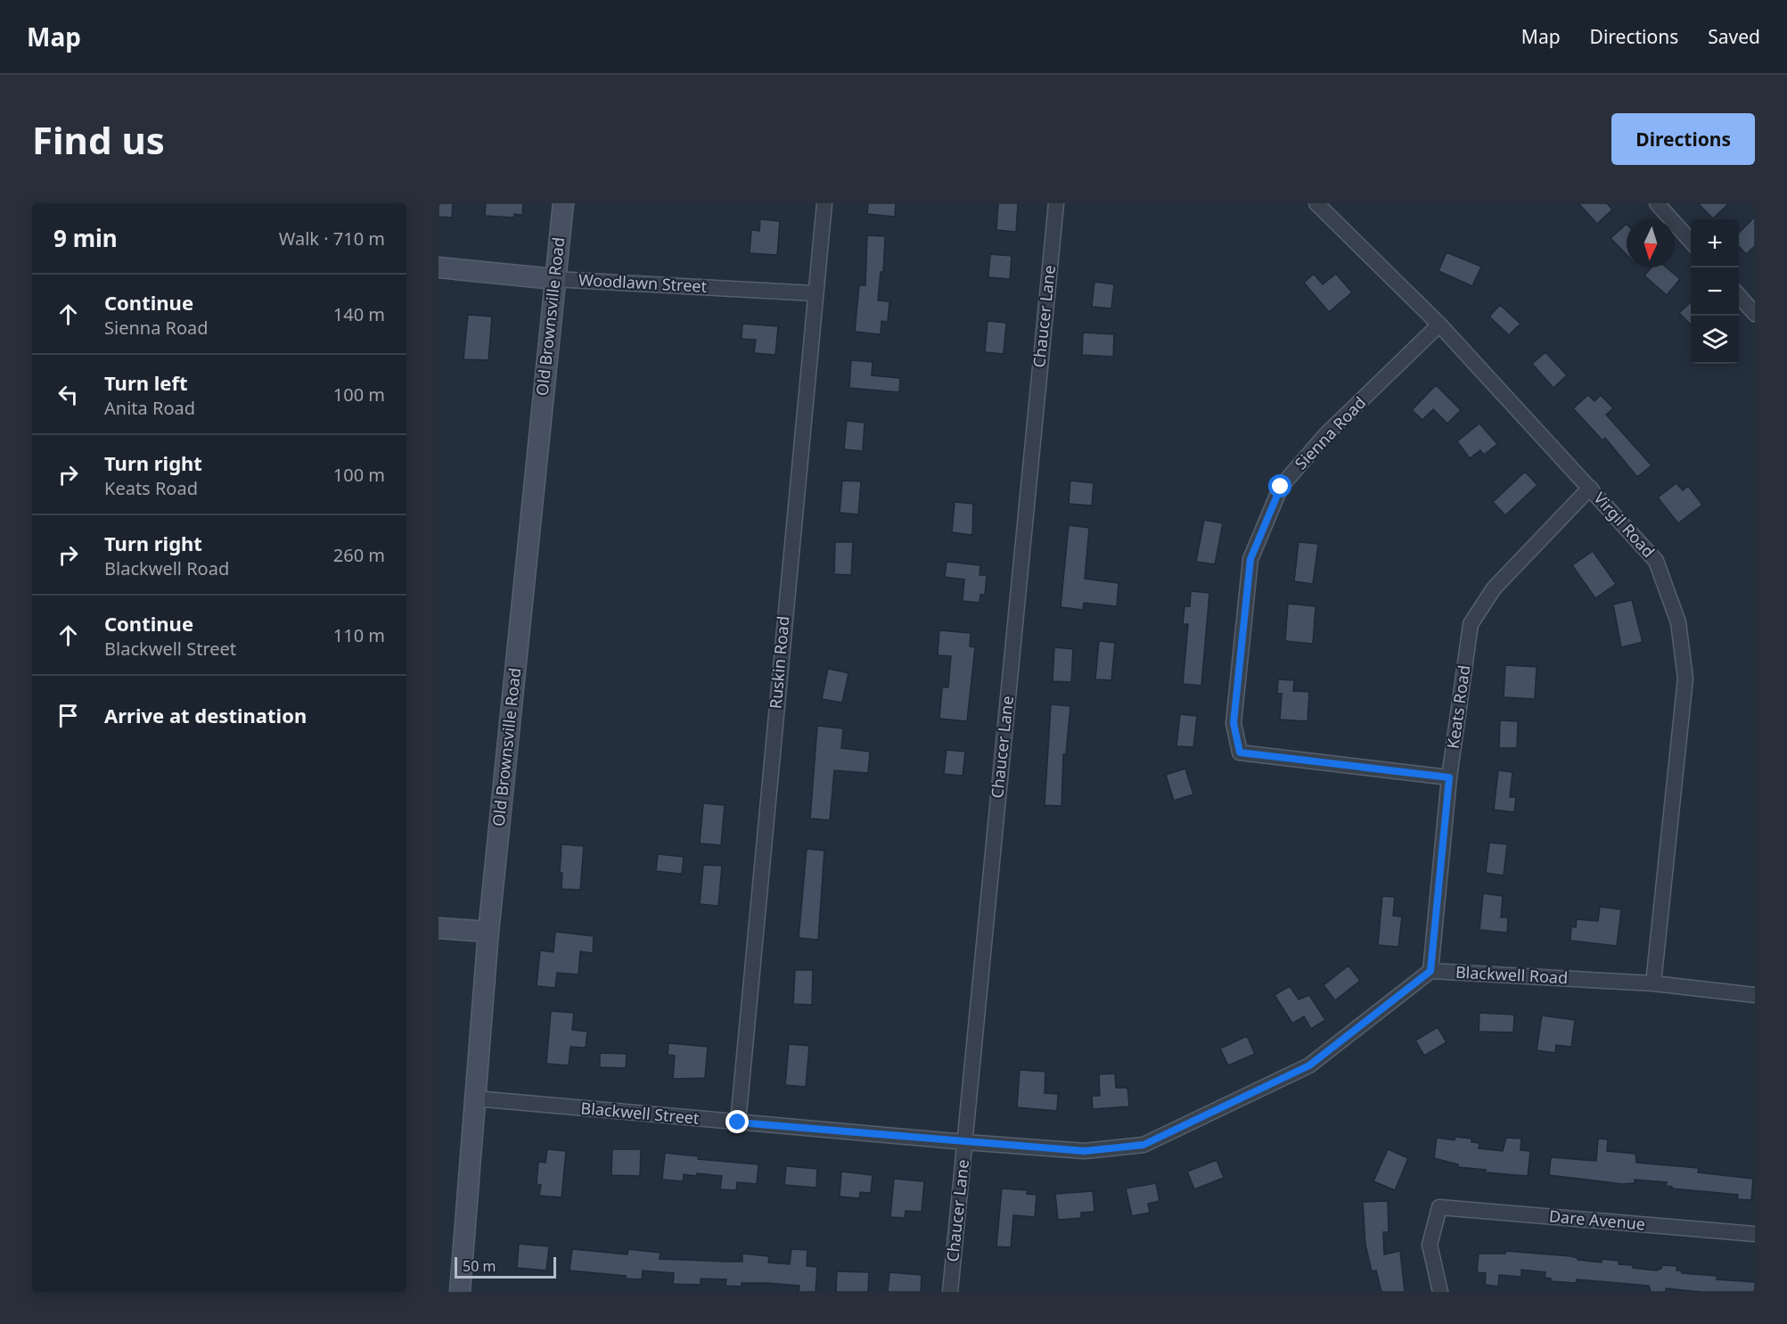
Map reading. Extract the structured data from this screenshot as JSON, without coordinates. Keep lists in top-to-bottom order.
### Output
{
  "streets": {
    "main road": ["Woodlawn Street", "Old Brownsville Road"],
    "street": [
      "Chaucer Lane",
      "Sienna Road",
      "Virgil Road",
      "Ruskin Road",
      "Keats Road",
      "Blackwell Road",
      "Blackwell Street",
      "Dare Avenue"
    ]
  },
  "crossings": [
    ["Woodlawn Street", "Old Brownsville Road"],
    ["Woodlawn Street", "Ruskin Road"],
    ["Old Brownsville Road", "Blackwell Street"],
    ["Chaucer Lane", "Blackwell Street"],
    ["Sienna Road", "Virgil Road"],
    ["Sienna Road", "Keats Road"],
    ["Virgil Road", "Keats Road"],
    ["Virgil Road", "Blackwell Road"],
    ["Ruskin Road", "Blackwell Street"],
    ["Keats Road", "Blackwell Road"]
  ],
  "scale_bar": "50 m",
  "north": "bottom",
  "page": {
    "header": "Map",
    "nav": ["Map", "Directions", "Saved"],
    "buttons": "Directions",
    "title": "Find us",
    "heading": ["9 min", "Walk · 710 m"],
    "map_buttons": ["+", "−"],
    "list": [
      ["Continue", "Sienna Road", "140 m"],
      ["Turn left", "Anita Road", "100 m"],
      ["Turn right", "Keats Road", "100 m"],
      ["Turn right", "Blackwell Road", "260 m"],
      ["Continue", "Blackwell Street", "110 m"],
      "Arrive at destination"
    ],
    "scale": "50 m"
  }
}
